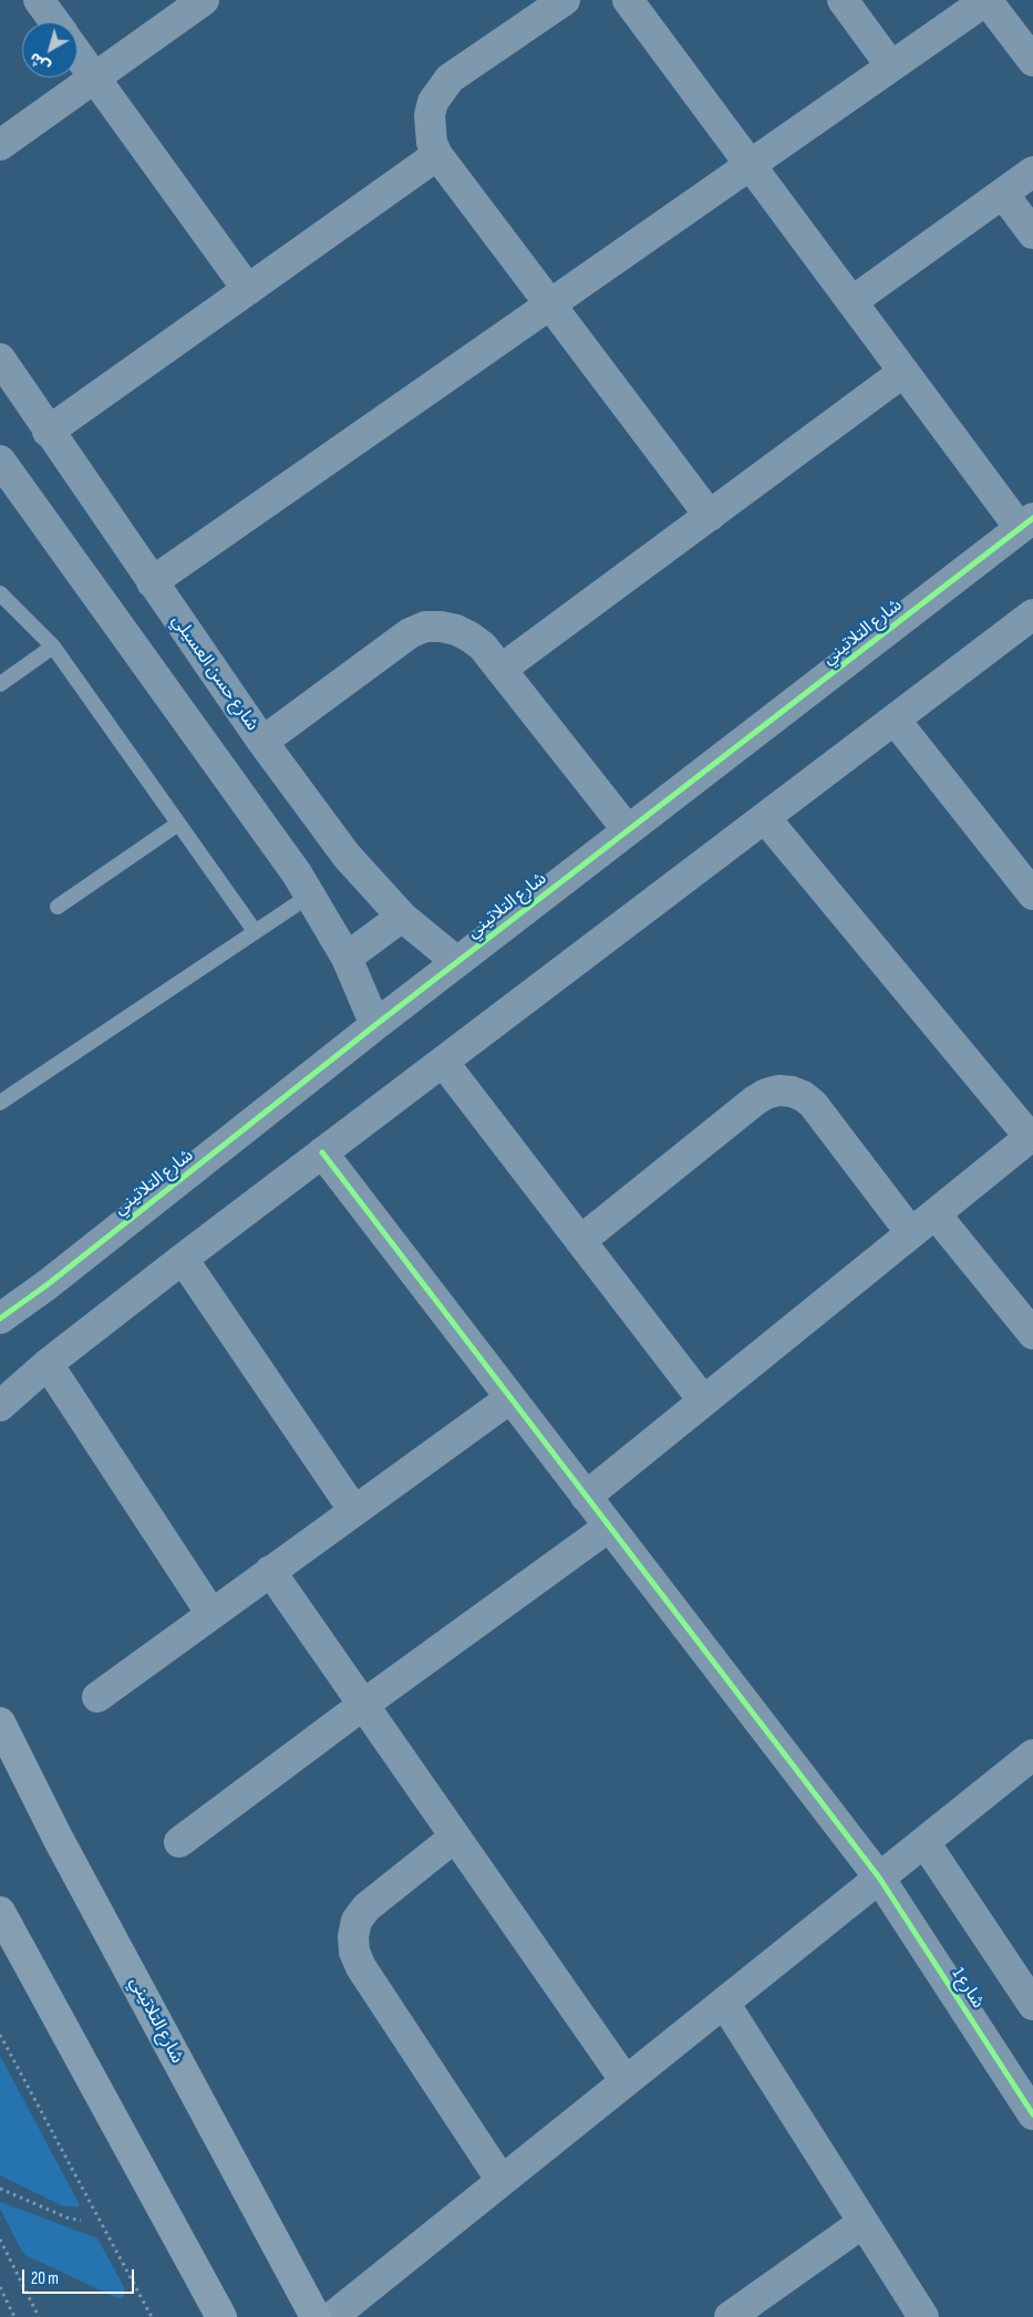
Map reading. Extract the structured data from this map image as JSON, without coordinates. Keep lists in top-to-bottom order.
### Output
{
  "streets": {
    "main road": ["شارع التلاتيني"],
    "street": ["شارع حسن العسيلي", "شارع 1"]
  },
  "crossings": [
    ["شارع التلاتيني", "شارع حسن العسيلي"]
  ],
  "scale_bar": "20 m",
  "north": "bottom left"
}
